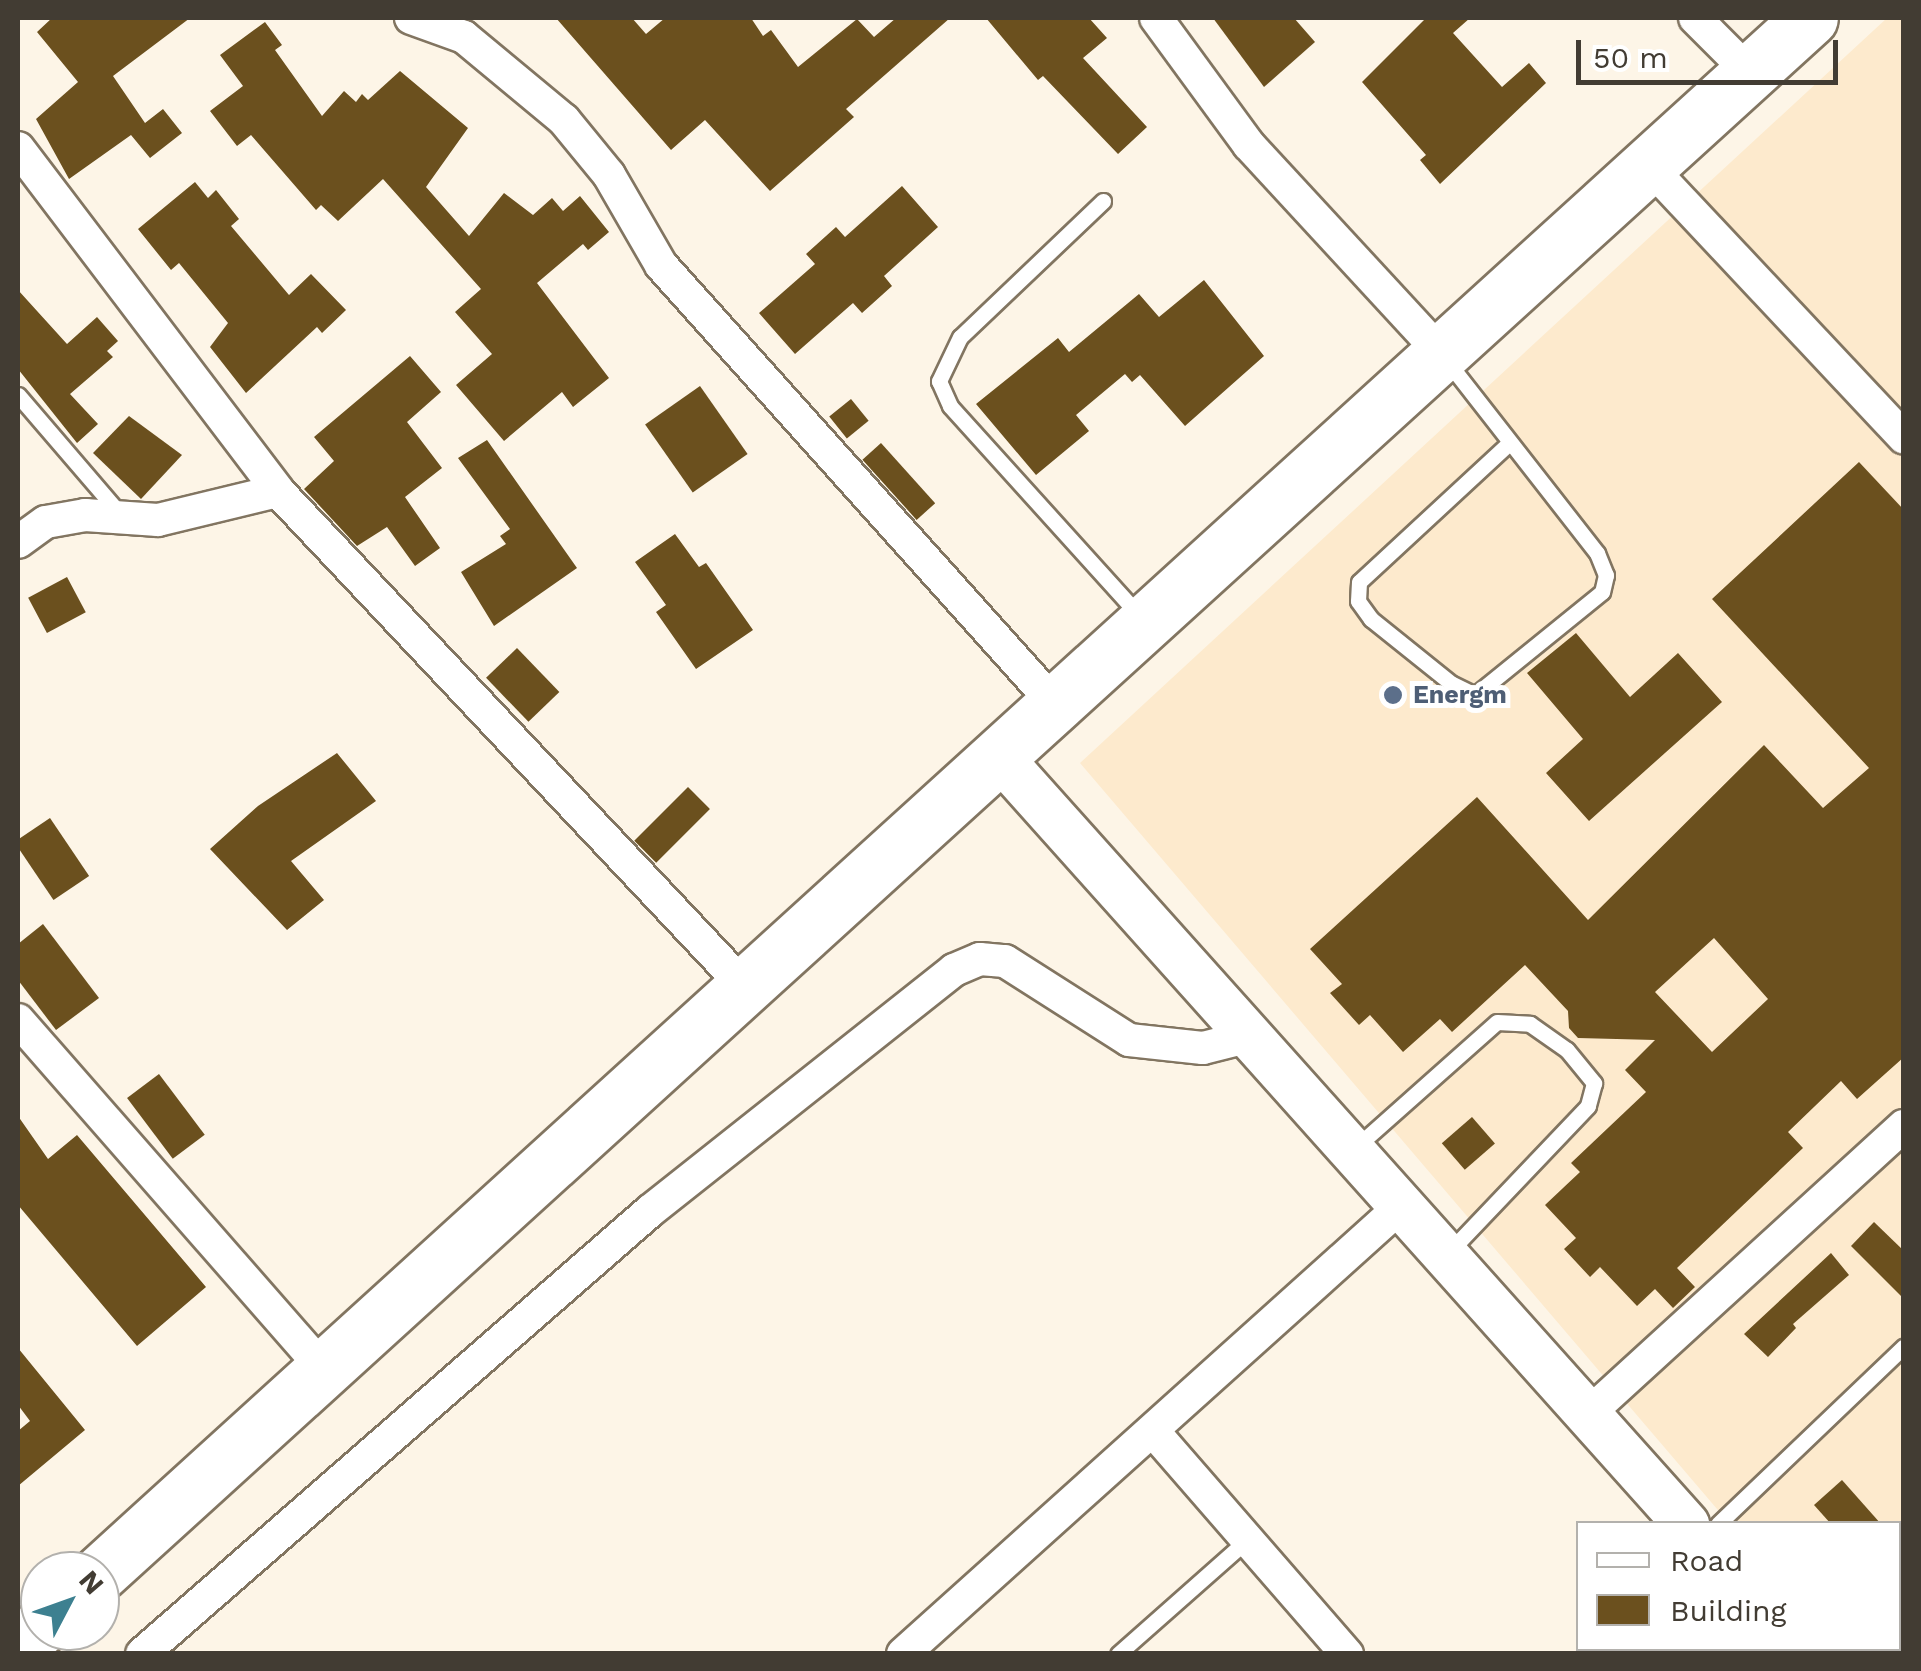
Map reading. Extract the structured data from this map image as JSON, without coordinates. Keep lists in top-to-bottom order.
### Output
{
  "places": ["Energm"],
  "legend": ["Road", "Building"],
  "scale_bar": "50 m",
  "north": "top right"
}
